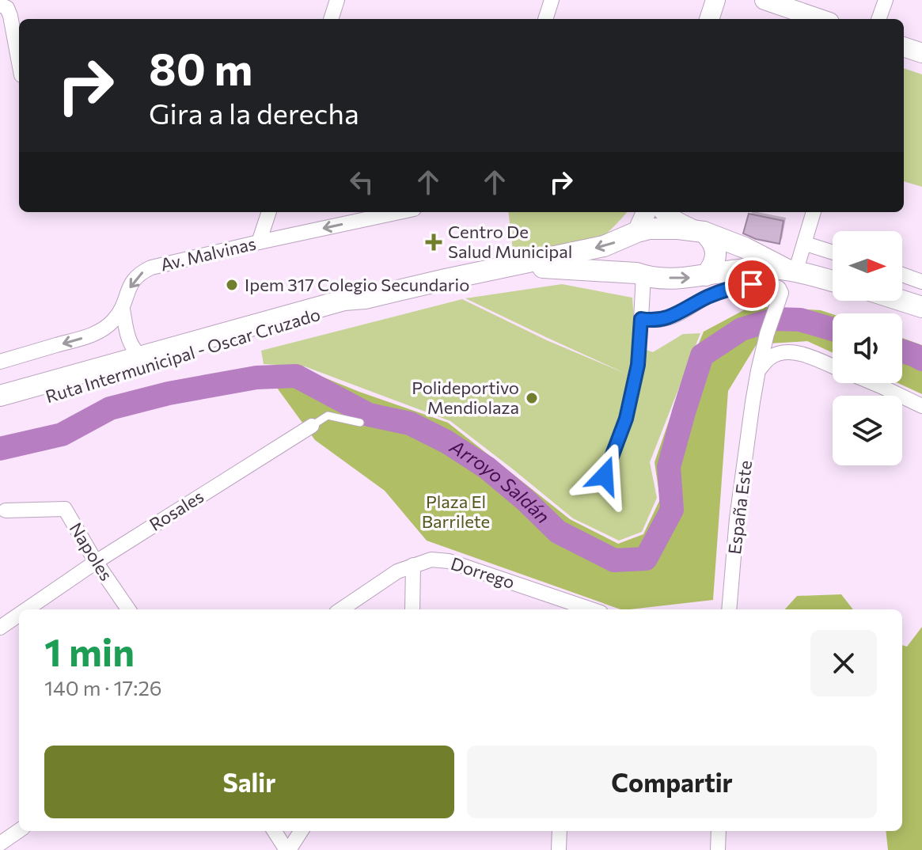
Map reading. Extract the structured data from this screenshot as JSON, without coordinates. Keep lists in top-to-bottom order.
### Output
{
  "streets": {
    "main road": ["Ruta Intermunicipal - Oscar Cruzado"],
    "street": [
      "Av. Malvinas",
      "España Este",
      "Rosales",
      "Napoles",
      "Dorrego"
    ]
  },
  "crossings": [
    ["Rosales", "Napoles"]
  ],
  "one_way": ["Av. Malvinas"],
  "water": ["Arroyo Saldán"],
  "parks": ["Plaza El Barrilete"],
  "places": {
    "health": ["Centro De Salud Municipal"],
    "other": ["Ipem 317 Colegio Secundario", "Polideportivo Mendiolaza"]
  },
  "north": "right",
  "page": {
    "turn": ["80 m", "Gira a la derecha"],
    "heading": ["1 min", "140 m · 17:26"],
    "buttons": ["Salir", "Compartir"]
  }
}
